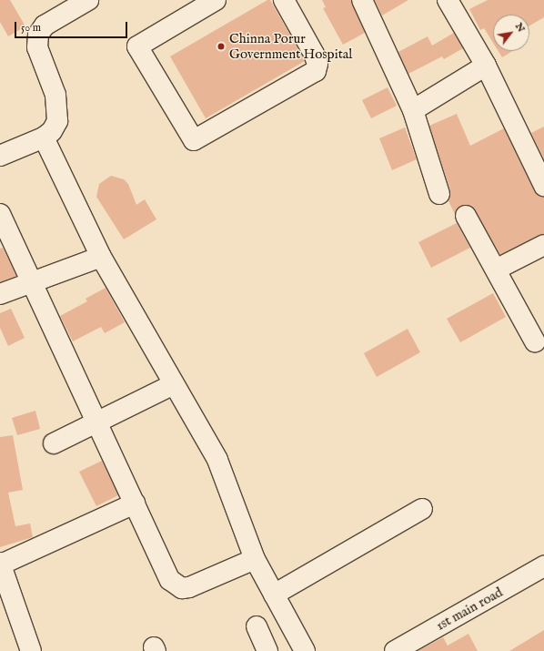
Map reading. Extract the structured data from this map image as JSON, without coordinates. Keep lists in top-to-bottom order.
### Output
{
  "streets": {
    "street": ["1st main road"]
  },
  "places": ["Chinna Porur Government Hospital"],
  "scale_bar": "50 m",
  "north": "top right"
}
